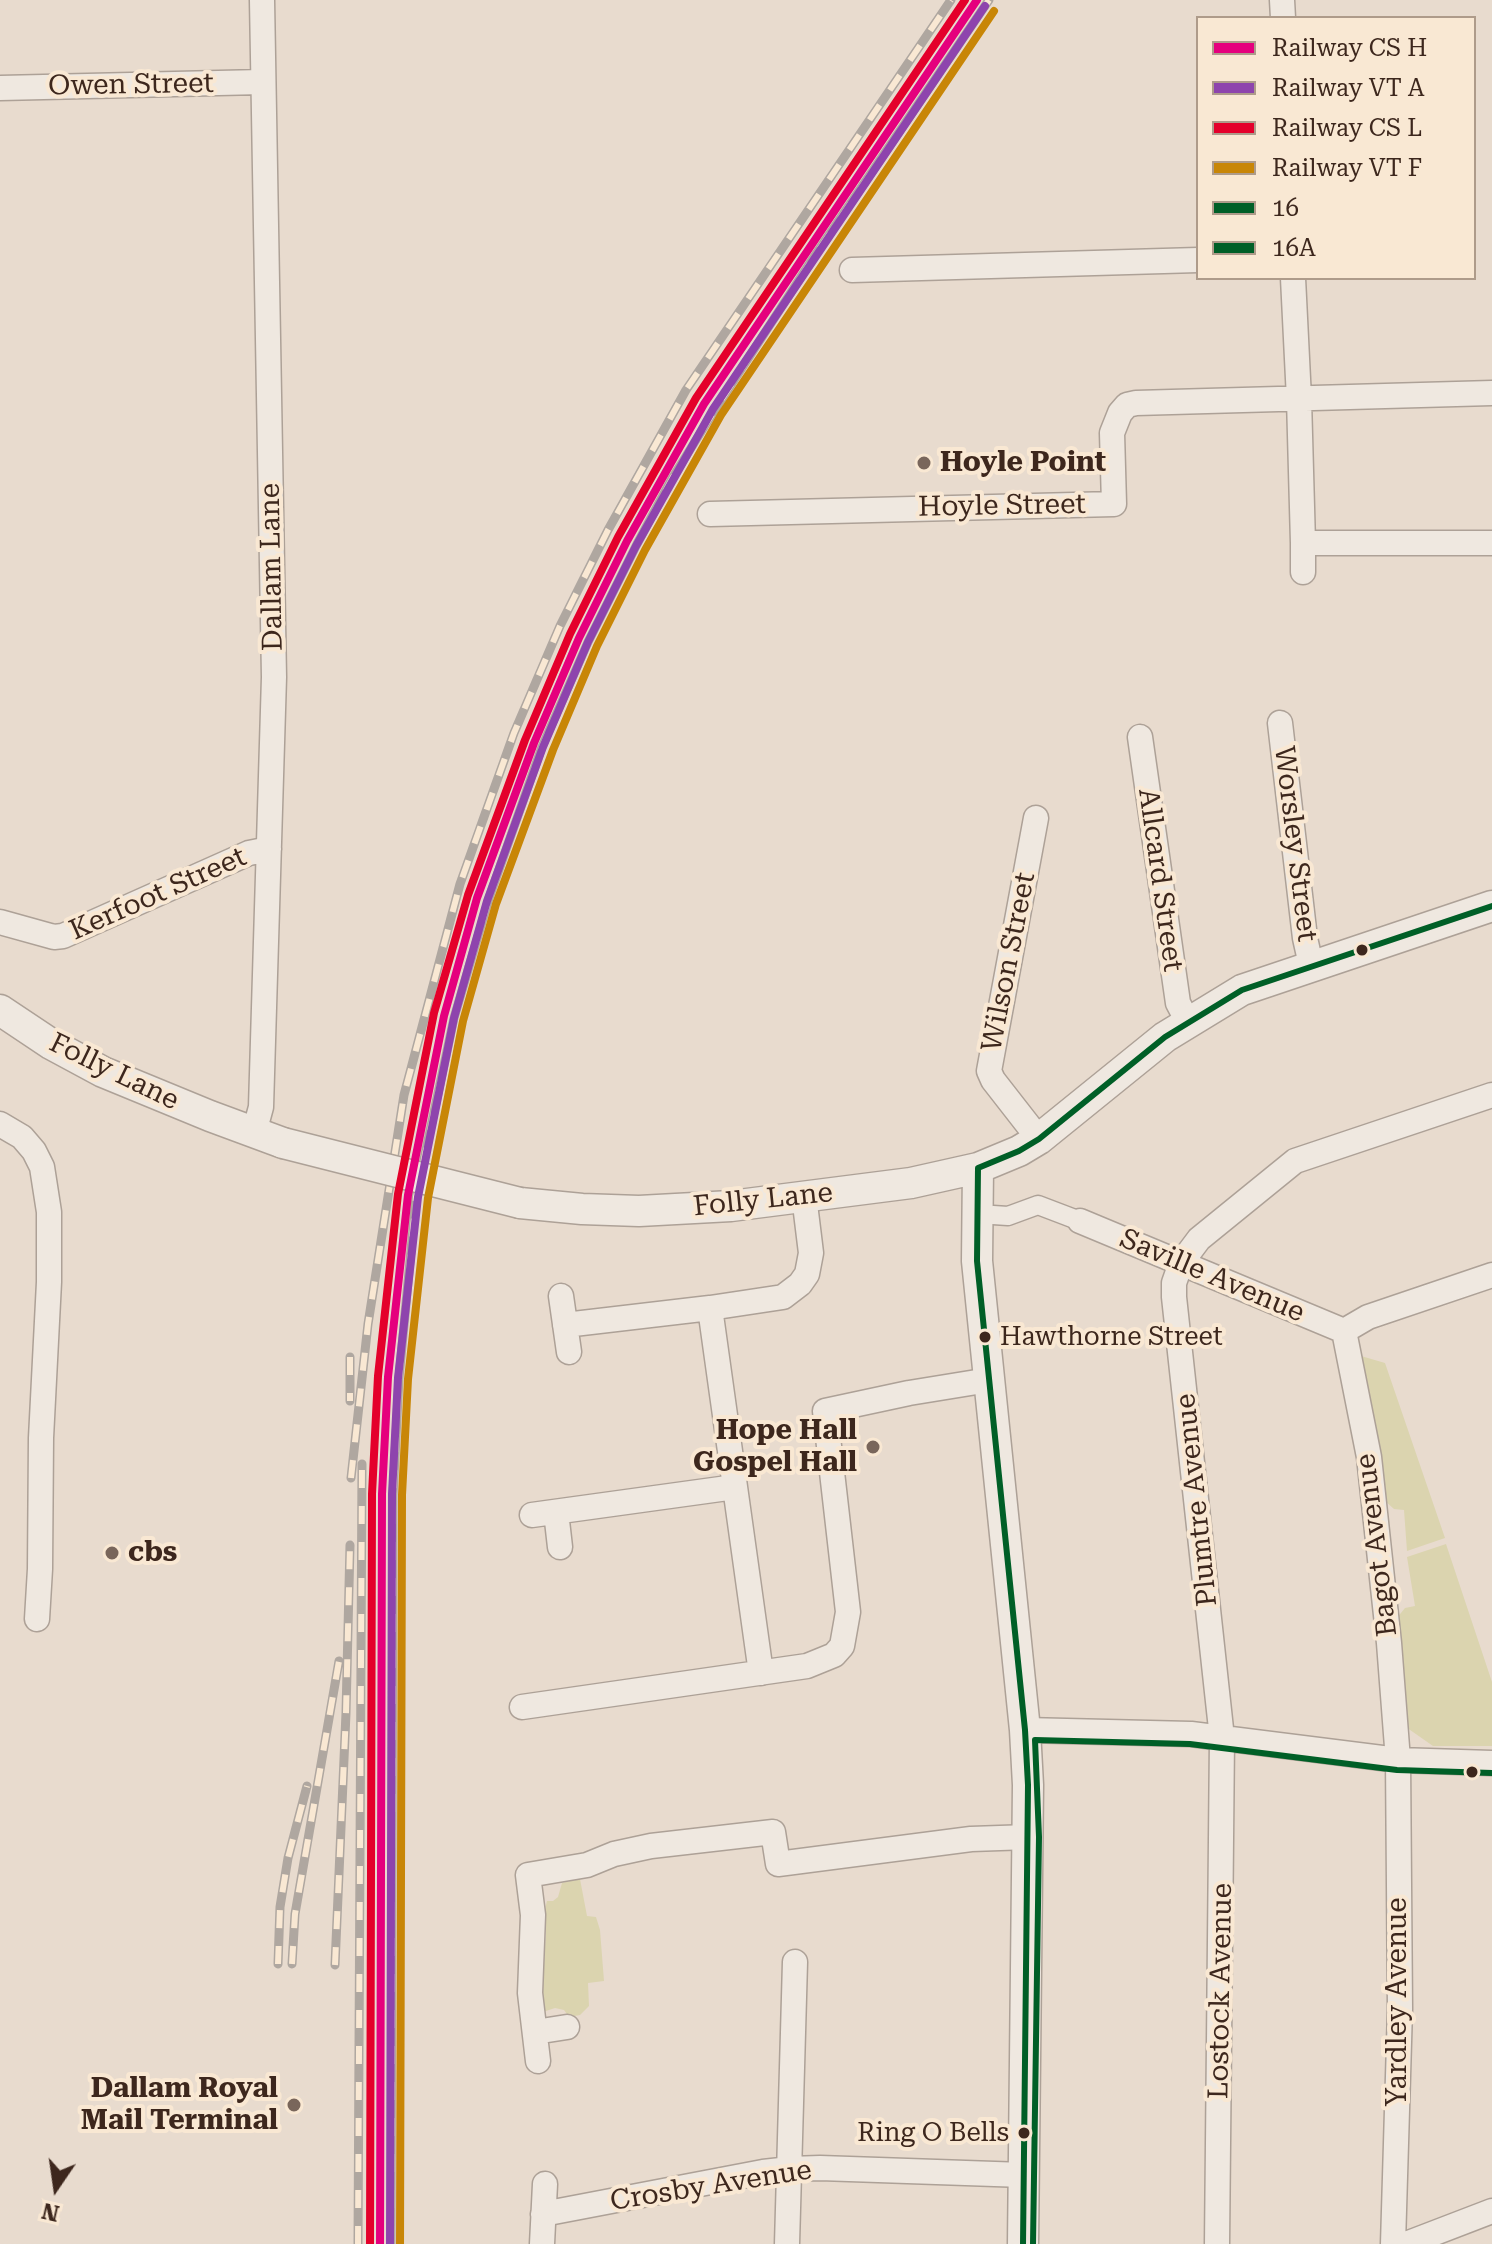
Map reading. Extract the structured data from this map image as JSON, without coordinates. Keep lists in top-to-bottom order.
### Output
{
  "streets": {
    "street": [
      "Owen Street",
      "Hoyle Street",
      "Dallam Lane",
      "Worsley Street",
      "Allcard Street",
      "Kerfoot Street",
      "Wilson Street",
      "Folly Lane",
      "Saville Avenue",
      "Plumtre Avenue",
      "Bagot Avenue",
      "Lostock Avenue",
      "Yardley Avenue",
      "Crosby Avenue"
    ]
  },
  "crossings": [
    ["Owen Street", "Dallam Lane"],
    ["Dallam Lane", "Kerfoot Street"],
    ["Dallam Lane", "Folly Lane"],
    ["Worsley Street", "Folly Lane"],
    ["Allcard Street", "Folly Lane"],
    ["Wilson Street", "Folly Lane"],
    ["Saville Avenue", "Plumtre Avenue"],
    ["Saville Avenue", "Bagot Avenue"],
    ["Plumtre Avenue", "Lostock Avenue"],
    ["Bagot Avenue", "Yardley Avenue"]
  ],
  "places": [
    "Hoyle Point",
    "Hawthorne Street",
    "Hope Hall Gospel Hall",
    "cbs",
    "Dallam Royal Mail Terminal",
    "Ring O Bells"
  ],
  "lines": ["transit line 16", "transit line 16A"],
  "legend": [
    "Railway CS H",
    "Railway VT A",
    "Railway CS L",
    "Railway VT F",
    "16",
    "16A"
  ],
  "north": "bottom"
}
